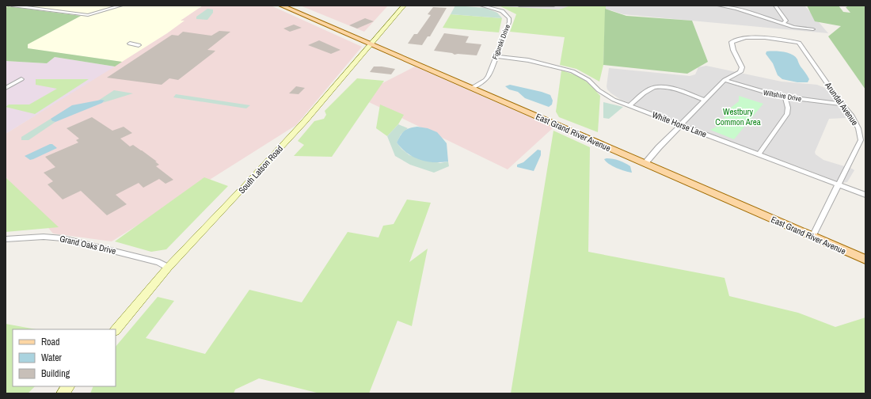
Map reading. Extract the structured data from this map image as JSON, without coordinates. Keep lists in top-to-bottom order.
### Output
{
  "streets": {
    "main road": ["East Grand River Avenue", "South Latson Road"],
    "street": [
      "Figurski Drive",
      "Wiltshire Drive",
      "Arundal Avenue",
      "White Horse Lane",
      "Grand Oaks Drive"
    ]
  },
  "crossings": [
    ["Figurski Drive", "White Horse Lane"],
    ["Figurski Drive", "East Grand River Avenue"],
    ["Wiltshire Drive", "Arundal Avenue"],
    ["Arundal Avenue", "White Horse Lane"],
    ["Arundal Avenue", "East Grand River Avenue"],
    ["East Grand River Avenue", "South Latson Road"],
    ["South Latson Road", "Grand Oaks Drive"]
  ],
  "parks": ["Westbury Common Area"],
  "legend": ["Road", "Water", "Building"]
}
